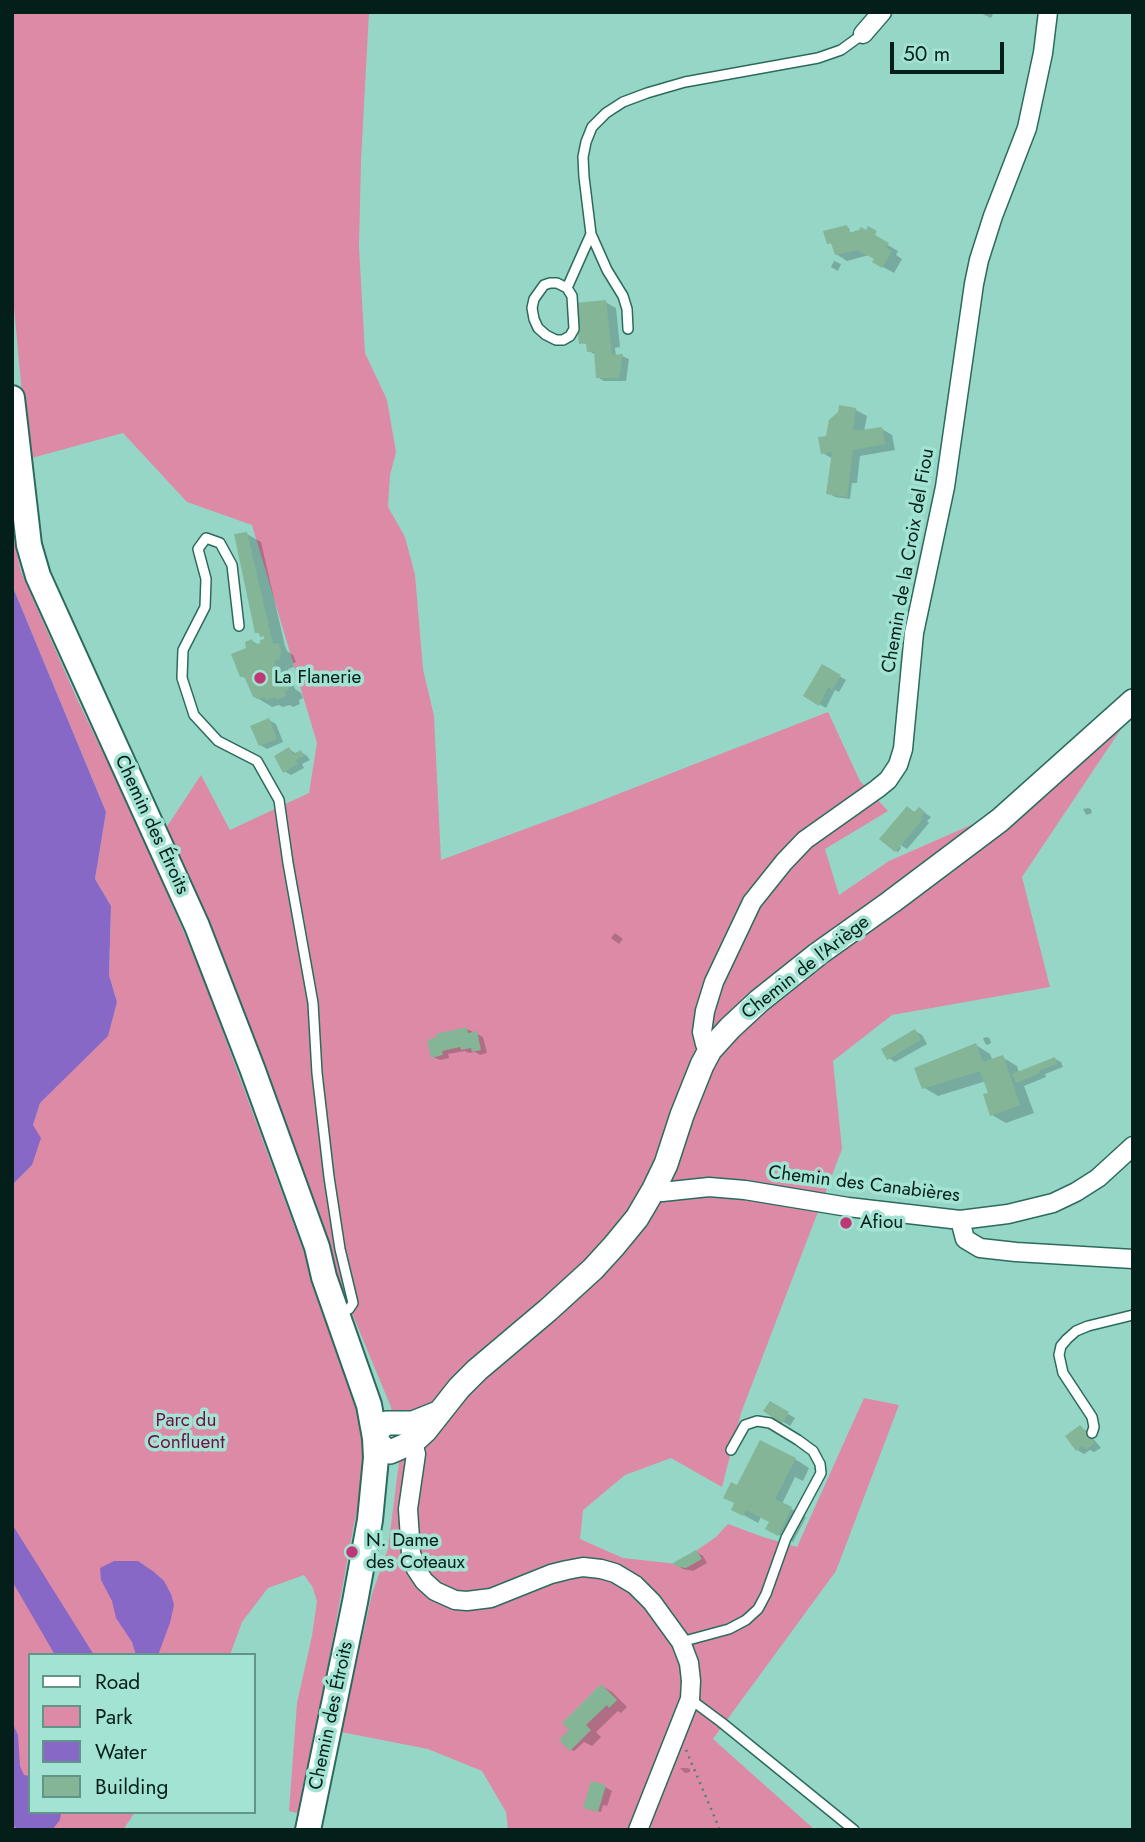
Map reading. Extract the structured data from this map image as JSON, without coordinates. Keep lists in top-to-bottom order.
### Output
{
  "streets": {
    "main road": ["Chemin des Étroits"],
    "street": ["Chemin de la Croix del Fiou", "Chemin de l'Ariège", "Chemin des Canabières"]
  },
  "crossings": [
    ["Chemin de la Croix del Fiou", "Chemin de l'Ariège"],
    ["Chemin des Étroits", "Chemin de l'Ariège"],
    ["Chemin de l'Ariège", "Chemin des Canabières"]
  ],
  "parks": ["Parc du Confluent"],
  "places": ["La Flanerie", "Afiou", "N. Dame des Coteaux"],
  "legend": [
    "Road",
    "Park",
    "Water",
    "Building"
  ],
  "scale_bar": "50 m"
}
